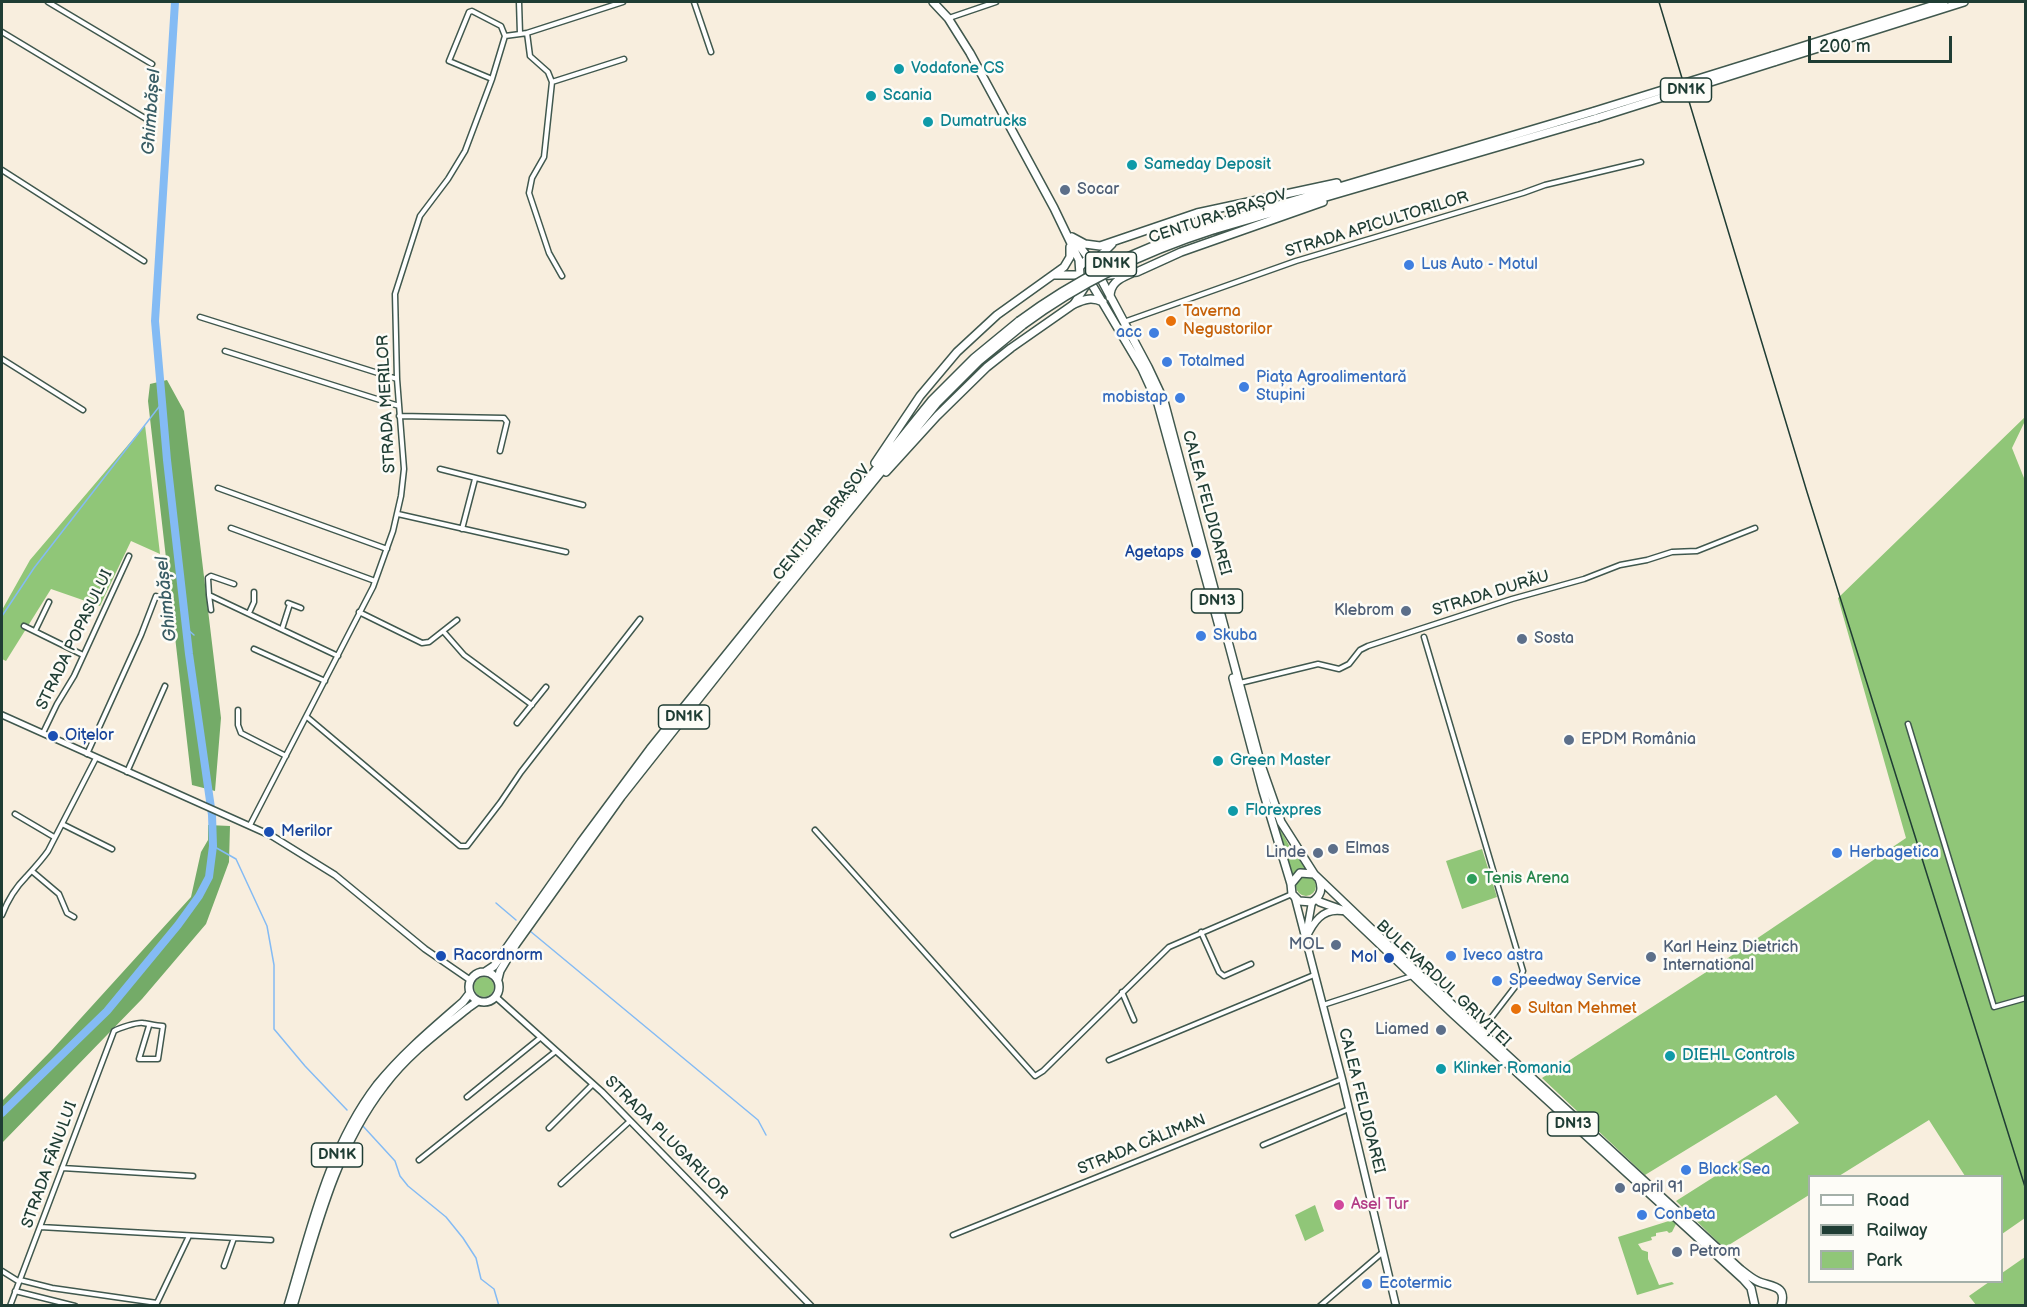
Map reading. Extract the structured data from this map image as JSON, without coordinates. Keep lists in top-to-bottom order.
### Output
{
  "streets": {
    "main road": [
      "DN1K",
      "CENTURA BRAȘOV",
      "CALEA FELDIOAREI",
      "DN13",
      "BULEVARDUL GRIVIȚEI"
    ],
    "street": [
      "STRADA APICULTORILOR",
      "STRADA MERILOR",
      "STRADA DURĂU",
      "STRADA POPASULUI",
      "STRADA PLUGARILOR",
      "STRADA CĂLIMAN",
      "STRADA FÂNULUI"
    ]
  },
  "crossings": [
    ["DN1K", "CENTURA BRAȘOV"],
    ["DN1K", "STRADA PLUGARILOR"],
    ["CENTURA BRAȘOV", "STRADA PLUGARILOR"],
    ["STRADA APICULTORILOR", "CALEA FELDIOAREI"],
    ["CALEA FELDIOAREI", "STRADA DURĂU"],
    ["CALEA FELDIOAREI", "DN13"],
    ["CALEA FELDIOAREI", "BULEVARDUL GRIVIȚEI"],
    ["CALEA FELDIOAREI", "STRADA CĂLIMAN"],
    ["DN13", "BULEVARDUL GRIVIȚEI"]
  ],
  "water": ["Ghimbășel"],
  "places": [
    "Vodafone CS",
    "Scania",
    "Dumatrucks",
    "Sameday Deposit",
    "Socar",
    "Lus Auto - Motul",
    "Taverna Negustorilor",
    "acc",
    "Totalmed",
    "Piața Agroalimentară Stupini",
    "mobistap",
    "Agetaps",
    "Klebrom",
    "Skuba",
    "Sosta",
    "Oițelor",
    "EPDM România",
    "Green Master",
    "Florexpres",
    "Merilor",
    "Elmas",
    "Linde",
    "Herbagetica",
    "Tenis Arena",
    "MOL",
    "Racordnorm",
    "Iveco astra",
    "Karl Heinz Dietrich International",
    "Mol",
    "Speedway Service",
    "Sultan Mehmet",
    "Liamed",
    "DIEHL Controls",
    "Klinker Romania",
    "Black Sea",
    "april 91",
    "Asel Tur",
    "Conbeta",
    "Petrom",
    "Ecotermic"
  ],
  "legend": ["Road", "Railway", "Park"],
  "scale_bar": "200 m"
}
